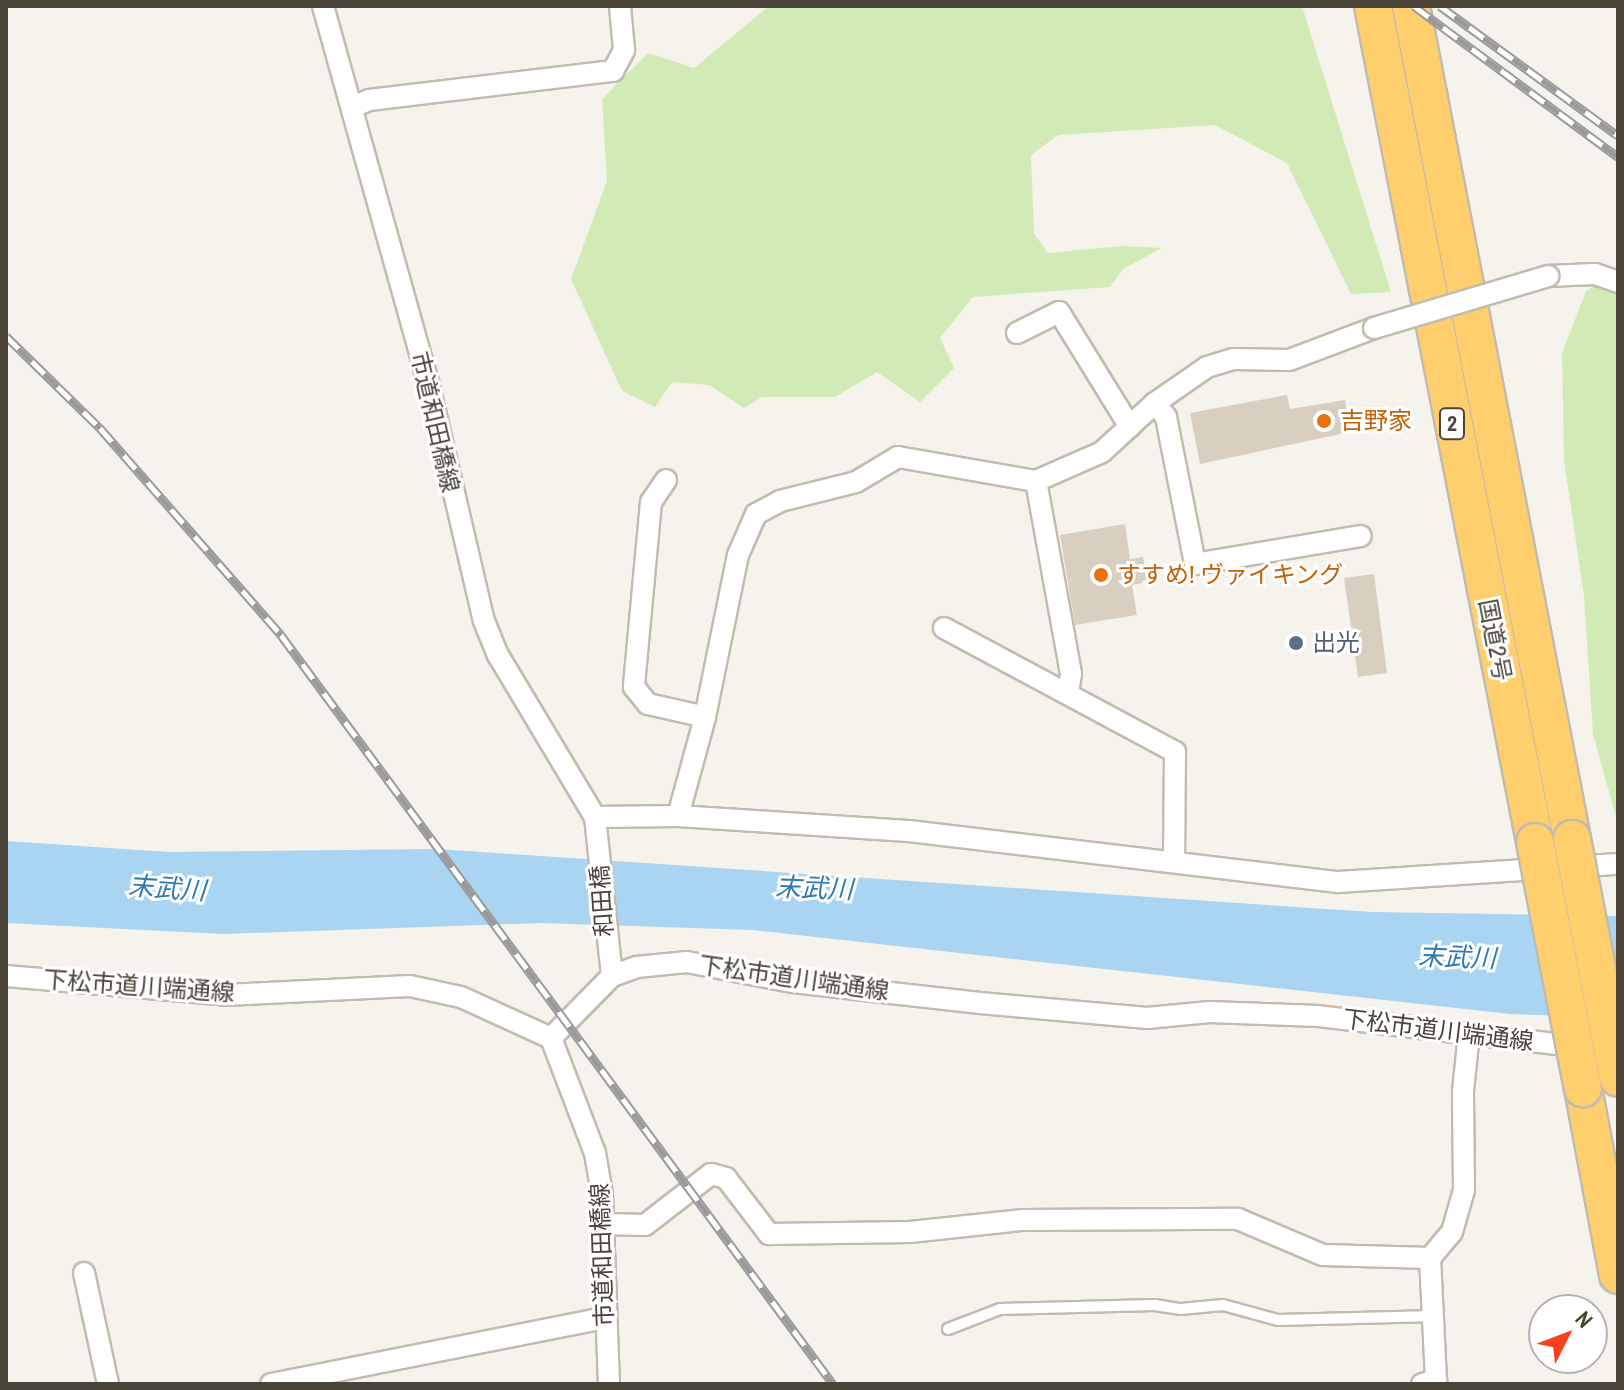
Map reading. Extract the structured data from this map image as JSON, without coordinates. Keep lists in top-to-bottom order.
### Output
{
  "streets": {
    "highway": ["2", "国道2号"],
    "street": ["市道和田橋線", "和田橋", "下松市道川端通線"]
  },
  "crossings": [
    ["市道和田橋線", "和田橋"],
    ["市道和田橋線", "下松市道川端通線"],
    ["和田橋", "下松市道川端通線"]
  ],
  "water": ["末武川"],
  "places": ["吉野家", "すすめ! ヴァイキング", "出光"],
  "north": "top right"
}
